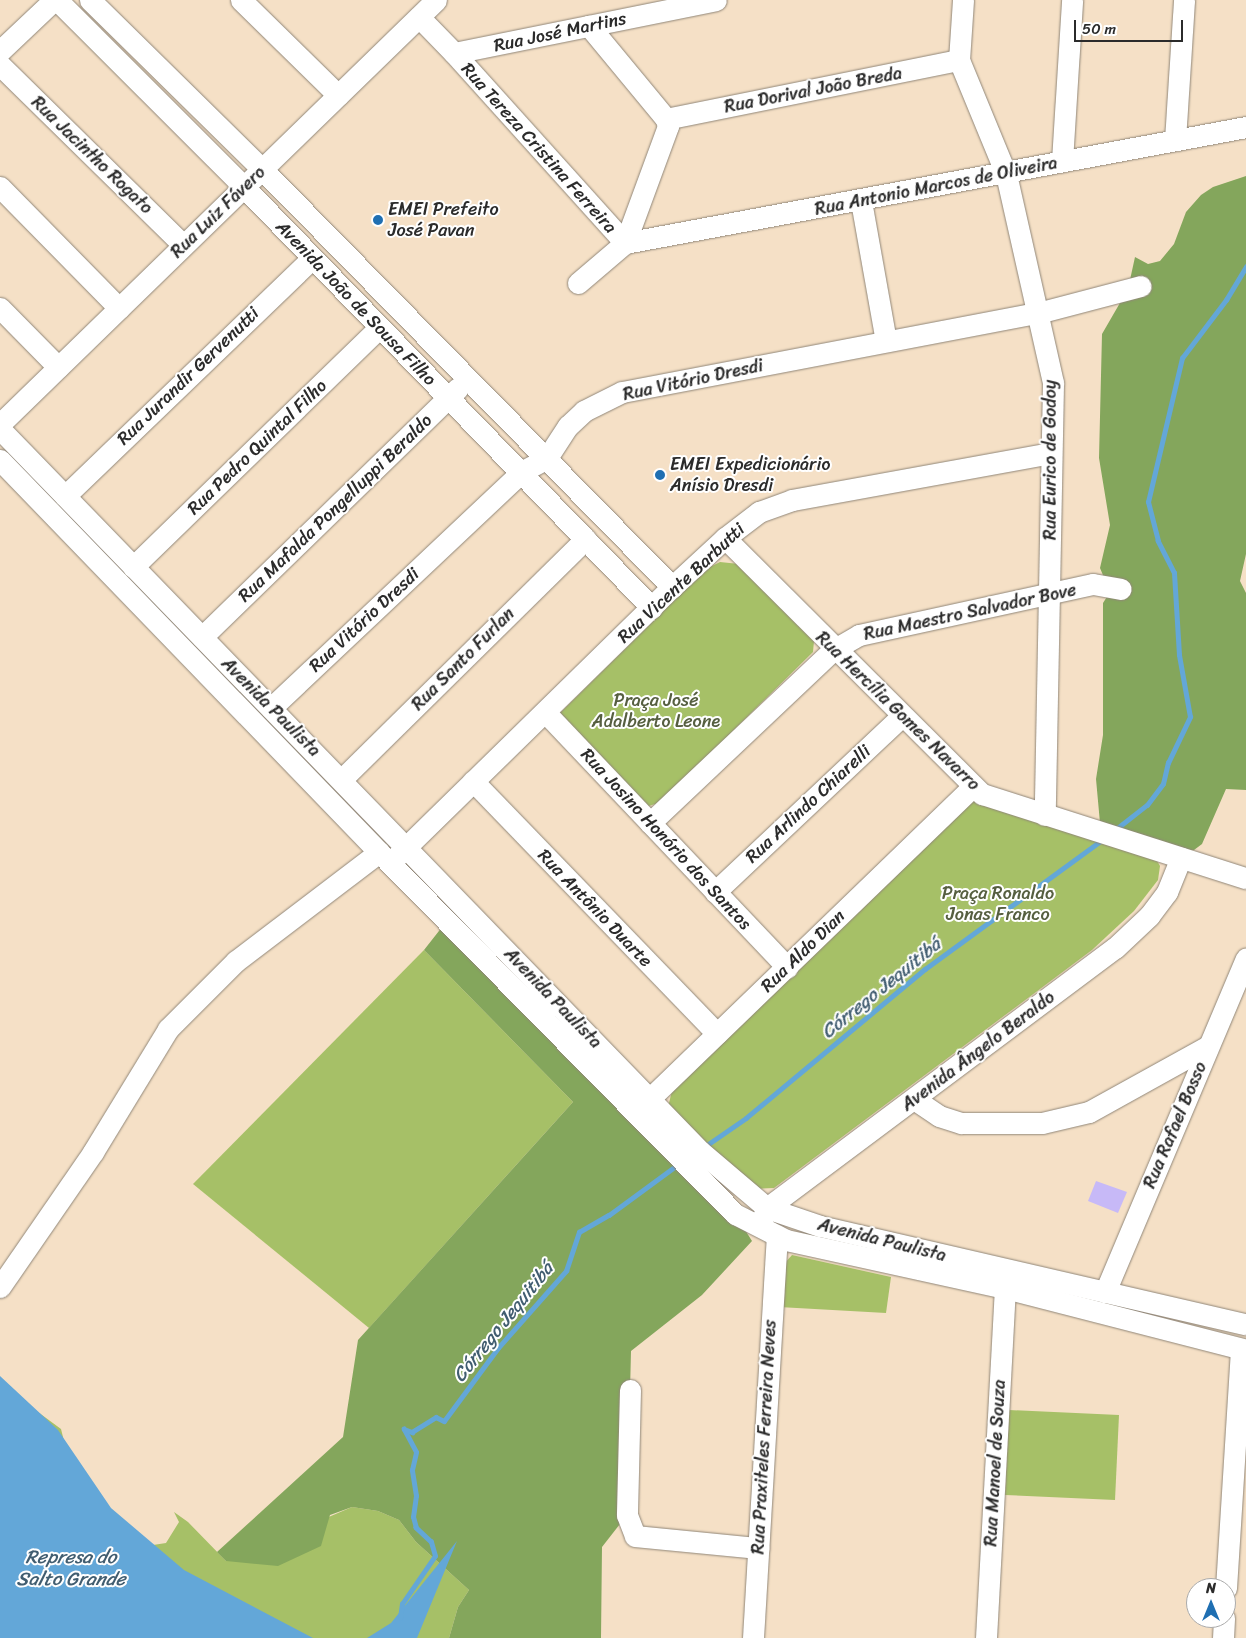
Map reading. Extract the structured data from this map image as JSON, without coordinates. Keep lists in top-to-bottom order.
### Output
{
  "streets": {
    "street": [
      "Rua José Martins",
      "Rua Dorival João Breda",
      "Rua Tereza Cristina Ferreira",
      "Rua Jacintho Rogato",
      "Rua Antonio Marcos de Oliveira",
      "Rua Luiz Fávero",
      "Avenida João de Sousa Filho",
      "Rua Jurandir Gervenutti",
      "Rua Vitório Dresdi",
      "Rua Pedro Quintal Filho",
      "Rua Eurico de Godoy",
      "Rua Mafalda Pongelluppi Beraldo",
      "Rua Vicente Barbutti",
      "Rua Maestro Salvador Bove",
      "Rua Santo Furlan",
      "Avenida Paulista",
      "Rua Hercília Gomes Navarro",
      "Rua Arlindo Chiarelli",
      "Rua Josino Honório dos Santos",
      "Rua Antônio Duarte",
      "Rua Aldo Dian",
      "Avenida Ângelo Beraldo",
      "Rua Rafael Bosso",
      "Rua Praxiteles Ferreira Neves",
      "Rua Manoel de Souza"
    ]
  },
  "crossings": [
    ["Rua José Martins", "Rua Tereza Cristina Ferreira"],
    ["Rua Dorival João Breda", "Rua Eurico de Godoy"],
    ["Rua Tereza Cristina Ferreira", "Rua Antonio Marcos de Oliveira"],
    ["Rua Jacintho Rogato", "Rua Luiz Fávero"],
    ["Rua Antonio Marcos de Oliveira", "Rua Eurico de Godoy"],
    ["Rua Luiz Fávero", "Avenida João de Sousa Filho"],
    ["Avenida João de Sousa Filho", "Rua Jurandir Gervenutti"],
    ["Avenida João de Sousa Filho", "Rua Vitório Dresdi"],
    ["Avenida João de Sousa Filho", "Rua Pedro Quintal Filho"],
    ["Avenida João de Sousa Filho", "Rua Mafalda Pongelluppi Beraldo"],
    ["Avenida João de Sousa Filho", "Rua Vicente Barbutti"],
    ["Avenida João de Sousa Filho", "Rua Santo Furlan"],
    ["Rua Jurandir Gervenutti", "Avenida Paulista"],
    ["Rua Vitório Dresdi", "Rua Eurico de Godoy"],
    ["Rua Vitório Dresdi", "Avenida Paulista"],
    ["Rua Pedro Quintal Filho", "Avenida Paulista"],
    ["Rua Eurico de Godoy", "Rua Vicente Barbutti"],
    ["Rua Eurico de Godoy", "Rua Maestro Salvador Bove"],
    ["Rua Eurico de Godoy", "Rua Hercília Gomes Navarro"],
    ["Rua Mafalda Pongelluppi Beraldo", "Avenida Paulista"],
    ["Rua Vicente Barbutti", "Avenida Paulista"],
    ["Rua Vicente Barbutti", "Rua Hercília Gomes Navarro"],
    ["Rua Vicente Barbutti", "Rua Josino Honório dos Santos"],
    ["Rua Vicente Barbutti", "Rua Antônio Duarte"],
    ["Rua Maestro Salvador Bove", "Rua Hercília Gomes Navarro"],
    ["Rua Maestro Salvador Bove", "Rua Josino Honório dos Santos"],
    ["Rua Santo Furlan", "Avenida Paulista"],
    ["Avenida Paulista", "Rua Aldo Dian"],
    ["Avenida Paulista", "Avenida Ângelo Beraldo"],
    ["Avenida Paulista", "Rua Rafael Bosso"],
    ["Avenida Paulista", "Rua Praxiteles Ferreira Neves"],
    ["Avenida Paulista", "Rua Manoel de Souza"],
    ["Rua Hercília Gomes Navarro", "Rua Arlindo Chiarelli"],
    ["Rua Hercília Gomes Navarro", "Rua Aldo Dian"],
    ["Rua Hercília Gomes Navarro", "Avenida Ângelo Beraldo"],
    ["Rua Arlindo Chiarelli", "Rua Josino Honório dos Santos"],
    ["Rua Josino Honório dos Santos", "Rua Aldo Dian"],
    ["Rua Antônio Duarte", "Rua Aldo Dian"],
    ["Avenida Ângelo Beraldo", "Rua Praxiteles Ferreira Neves"]
  ],
  "water": ["Córrego Jequitibá", "Represa do Salto Grande"],
  "parks": ["Praça José Adalberto Leone", "Praça Ronaldo Jonas Franco"],
  "places": ["EMEI Prefeito José Pavan", "EMEI Expedicionário Anísio Dresdi"],
  "scale_bar": "50 m",
  "north": "top"
}
